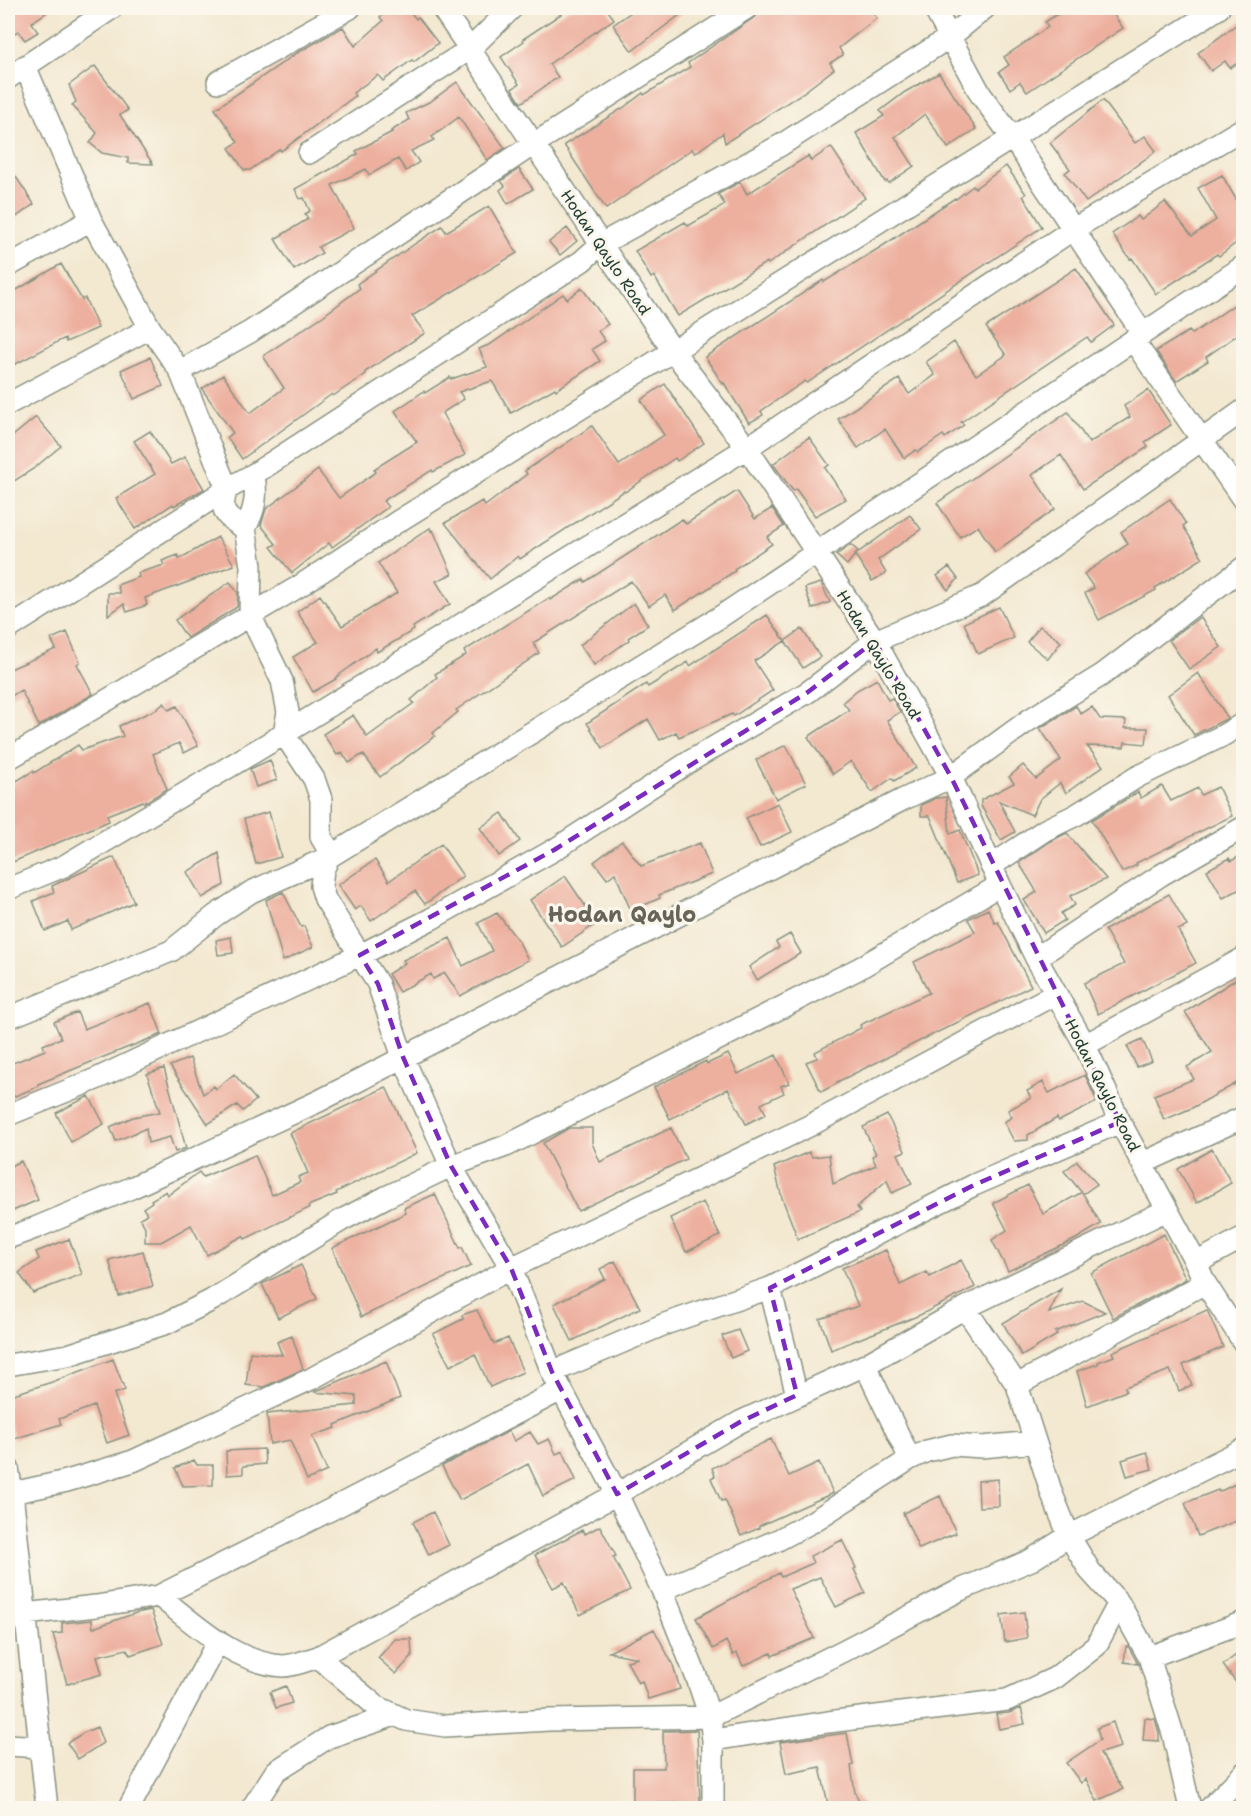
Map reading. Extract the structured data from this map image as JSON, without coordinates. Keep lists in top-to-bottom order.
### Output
{
  "streets": {
    "street": ["Hodan Qaylo Road"]
  },
  "districts": ["Hodan Qaylo"]
}
